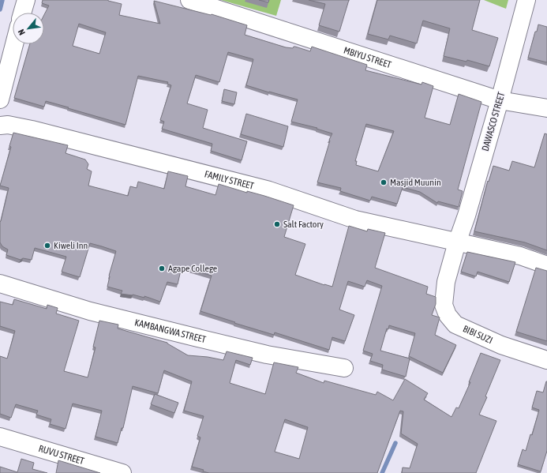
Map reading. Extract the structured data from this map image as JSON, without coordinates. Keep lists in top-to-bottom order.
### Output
{
  "streets": {
    "street": [
      "MBIYU STREET",
      "DAWASCO STREET",
      "FAMILY STREET",
      "KAMBANGWA STREET",
      "BIBI SUZI",
      "RUVU STREET"
    ]
  },
  "crossings": [
    ["MBIYU STREET", "DAWASCO STREET"],
    ["DAWASCO STREET", "FAMILY STREET"],
    ["DAWASCO STREET", "BIBI SUZI"],
    ["FAMILY STREET", "BIBI SUZI"]
  ],
  "places": [
    "Masjid Muunin",
    "Salt Factory",
    "Kiweli Inn",
    "Agape College"
  ],
  "north": "bottom left"
}
